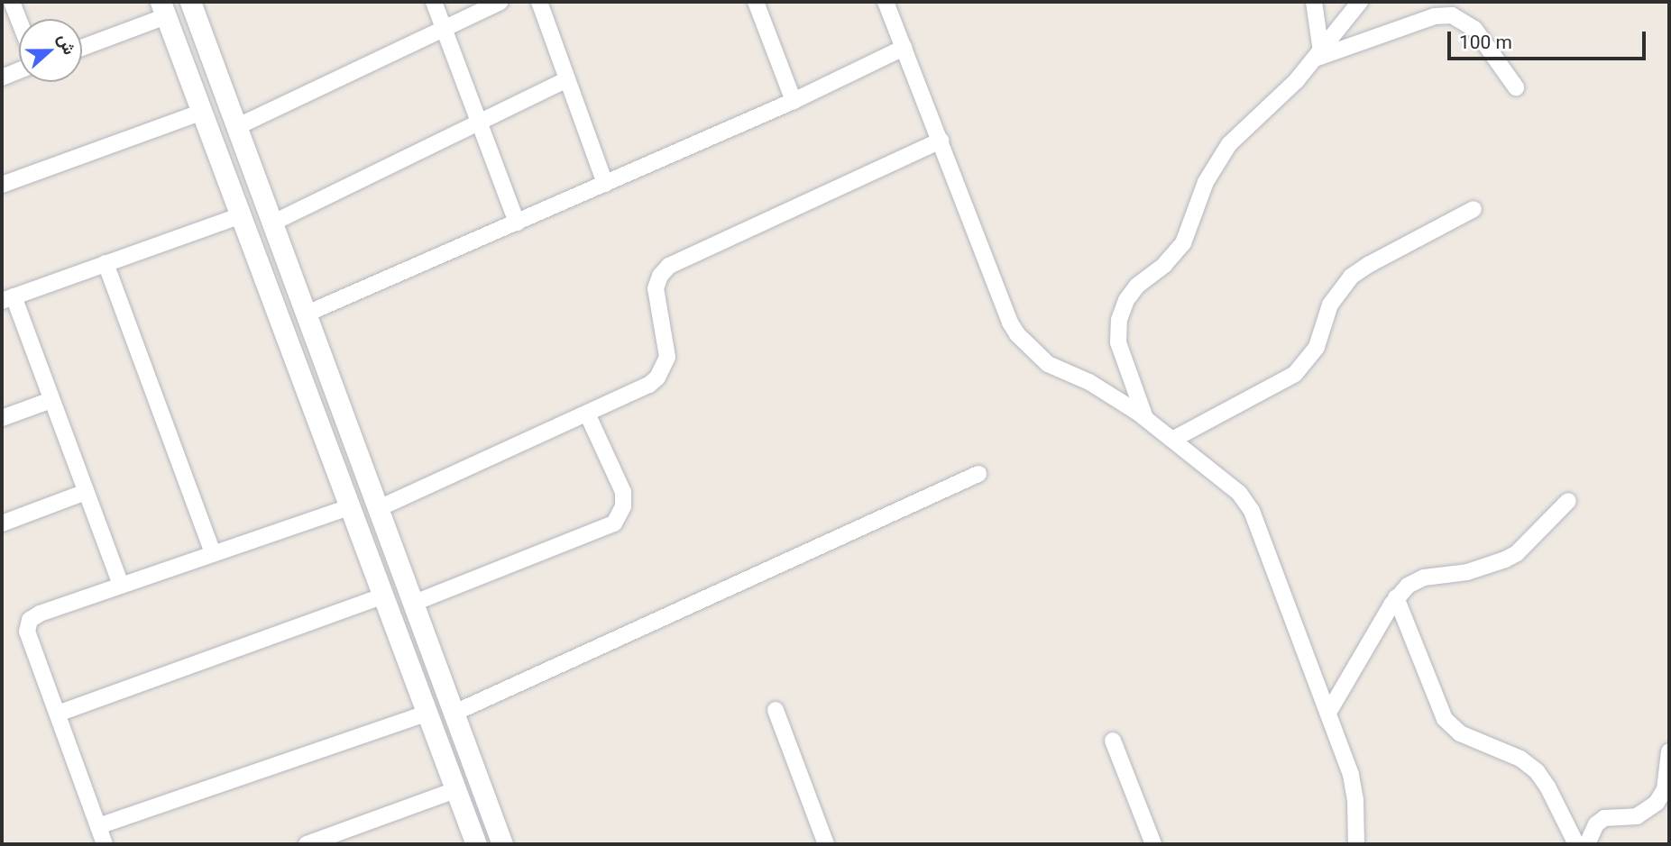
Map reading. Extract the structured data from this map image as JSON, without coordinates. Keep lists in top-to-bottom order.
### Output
{
  "scale_bar": "100 m",
  "north": "right"
}
